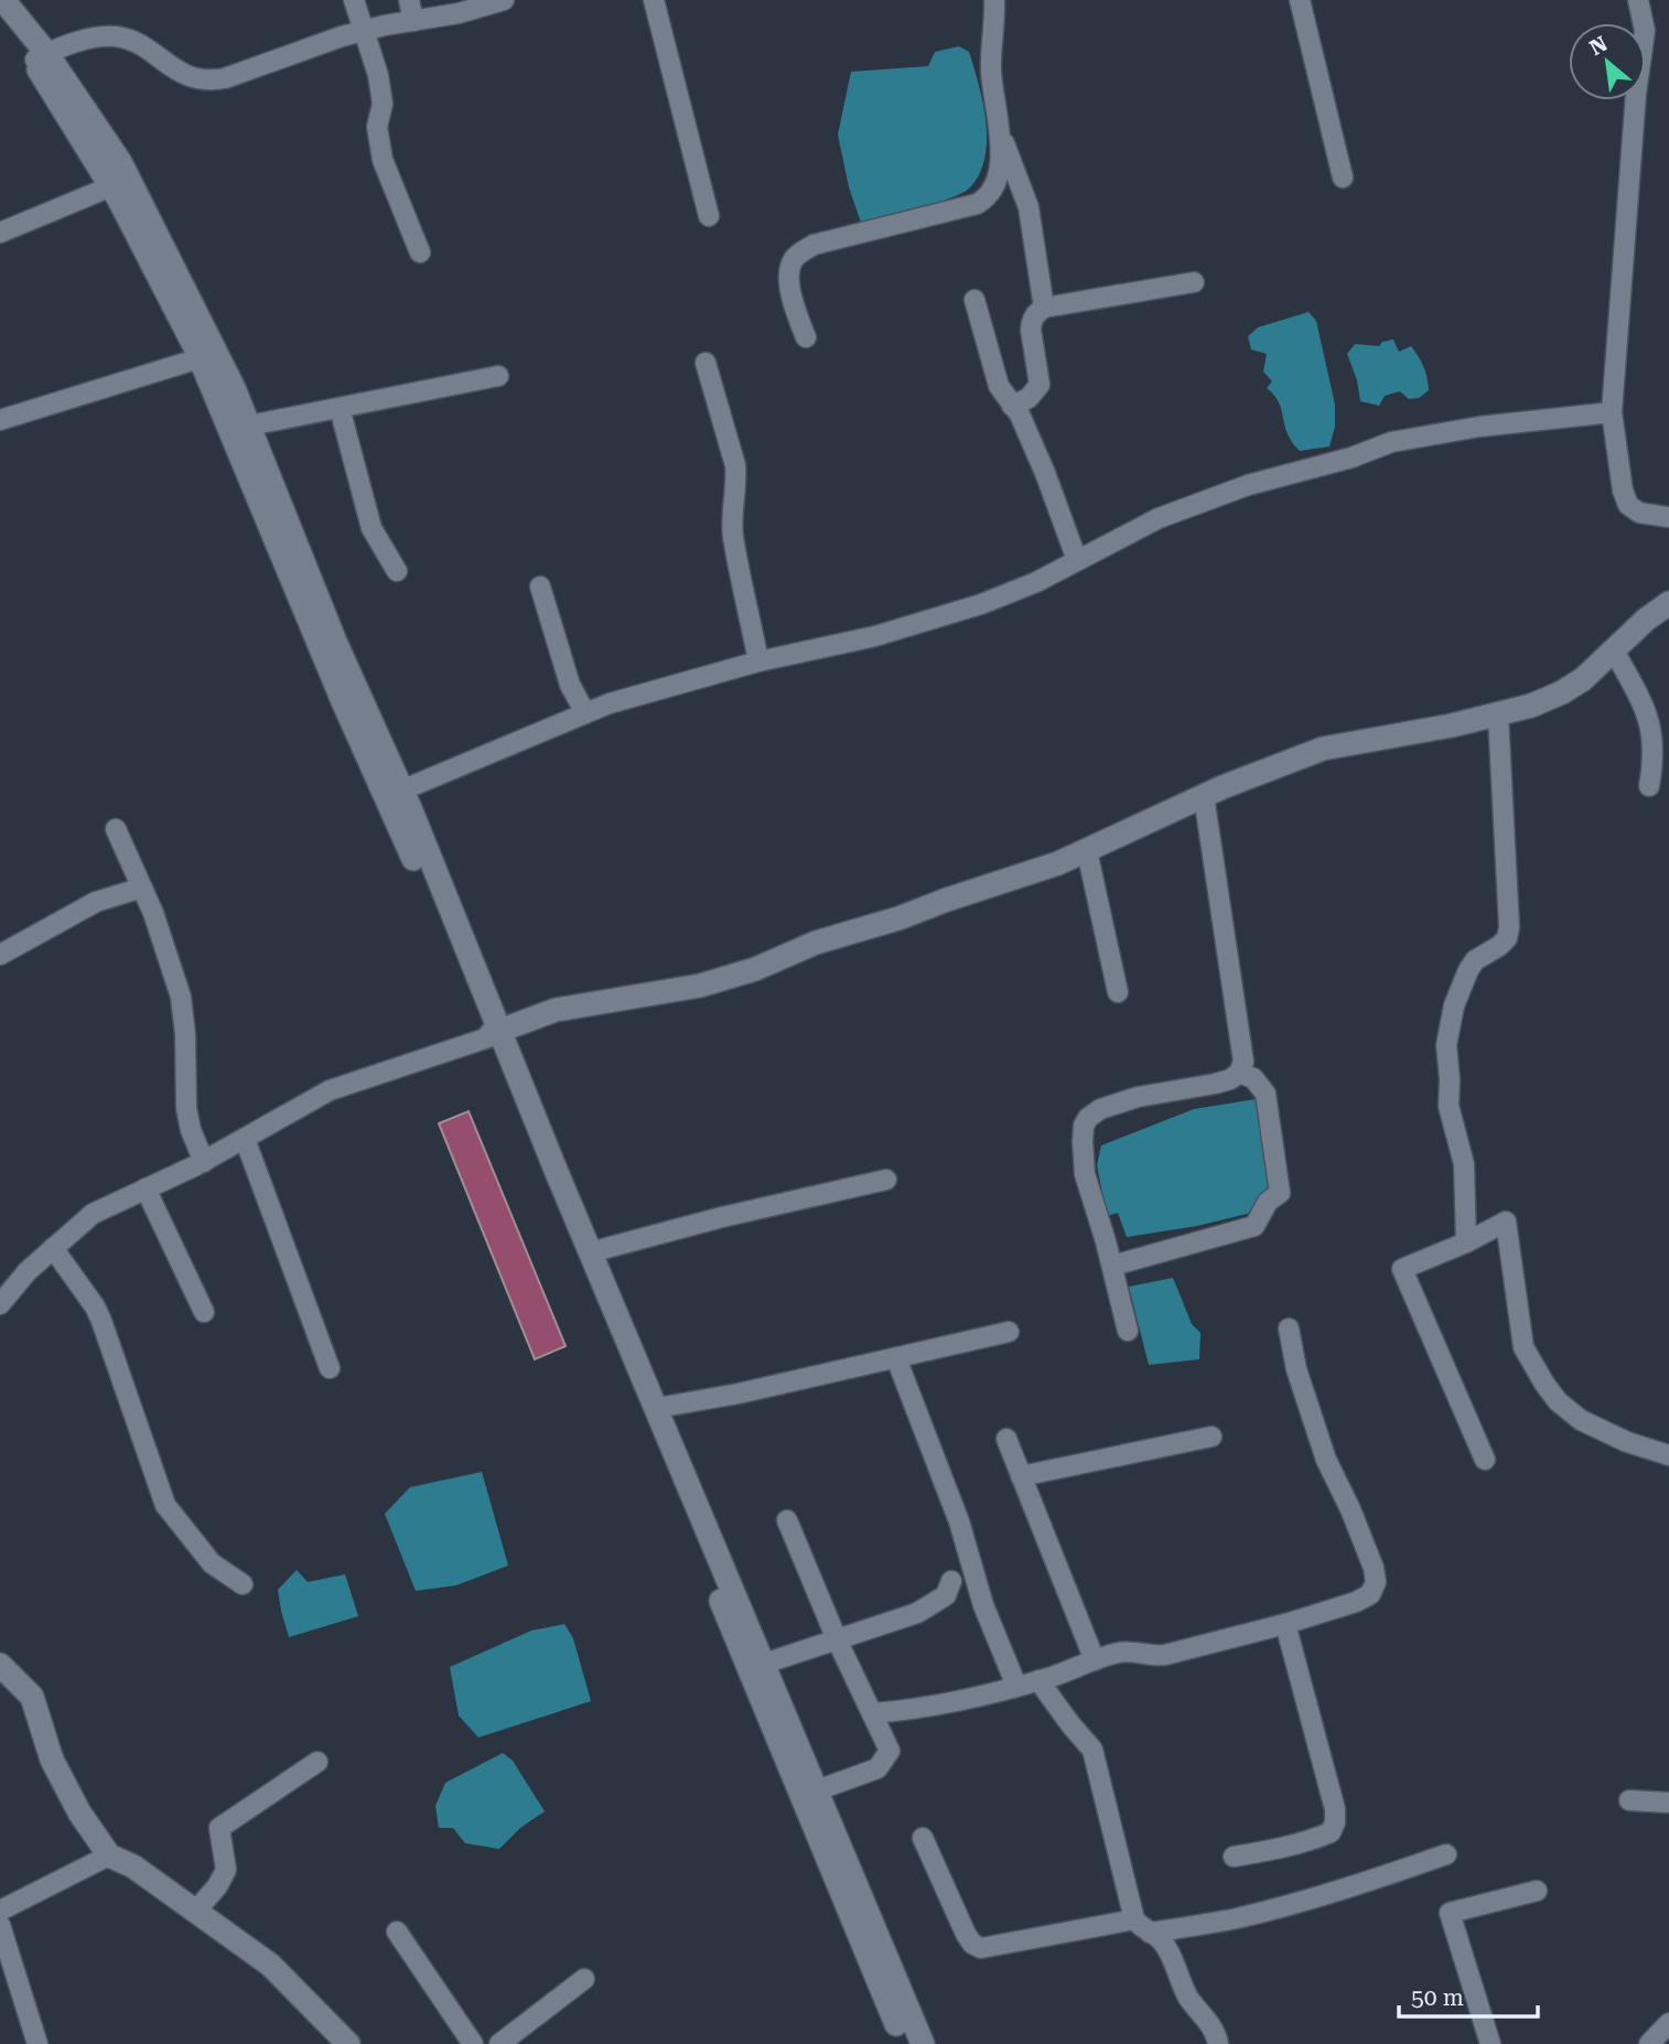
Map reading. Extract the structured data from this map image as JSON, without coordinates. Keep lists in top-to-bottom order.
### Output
{
  "scale_bar": "50 m",
  "north": "top left"
}
